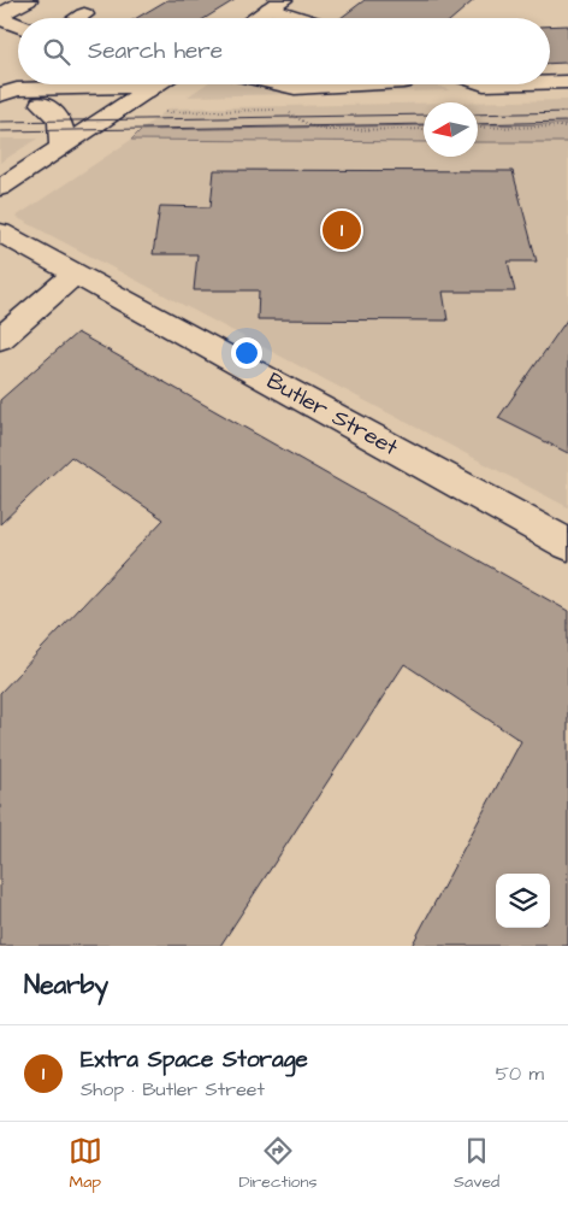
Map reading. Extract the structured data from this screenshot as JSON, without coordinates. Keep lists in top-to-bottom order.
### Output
{
  "streets": {
    "main road": ["Butler Street"]
  },
  "north": "left",
  "page": {
    "search": "Search here",
    "pins": "1",
    "heading": "Nearby",
    "list": [
      {
        "mark": "1",
        "name": "Extra Space Storage",
        "note": "Shop · Butler Street",
        "value": "50 m"
      }
    ],
    "nav": ["Map", "Directions", "Saved"]
  }
}
